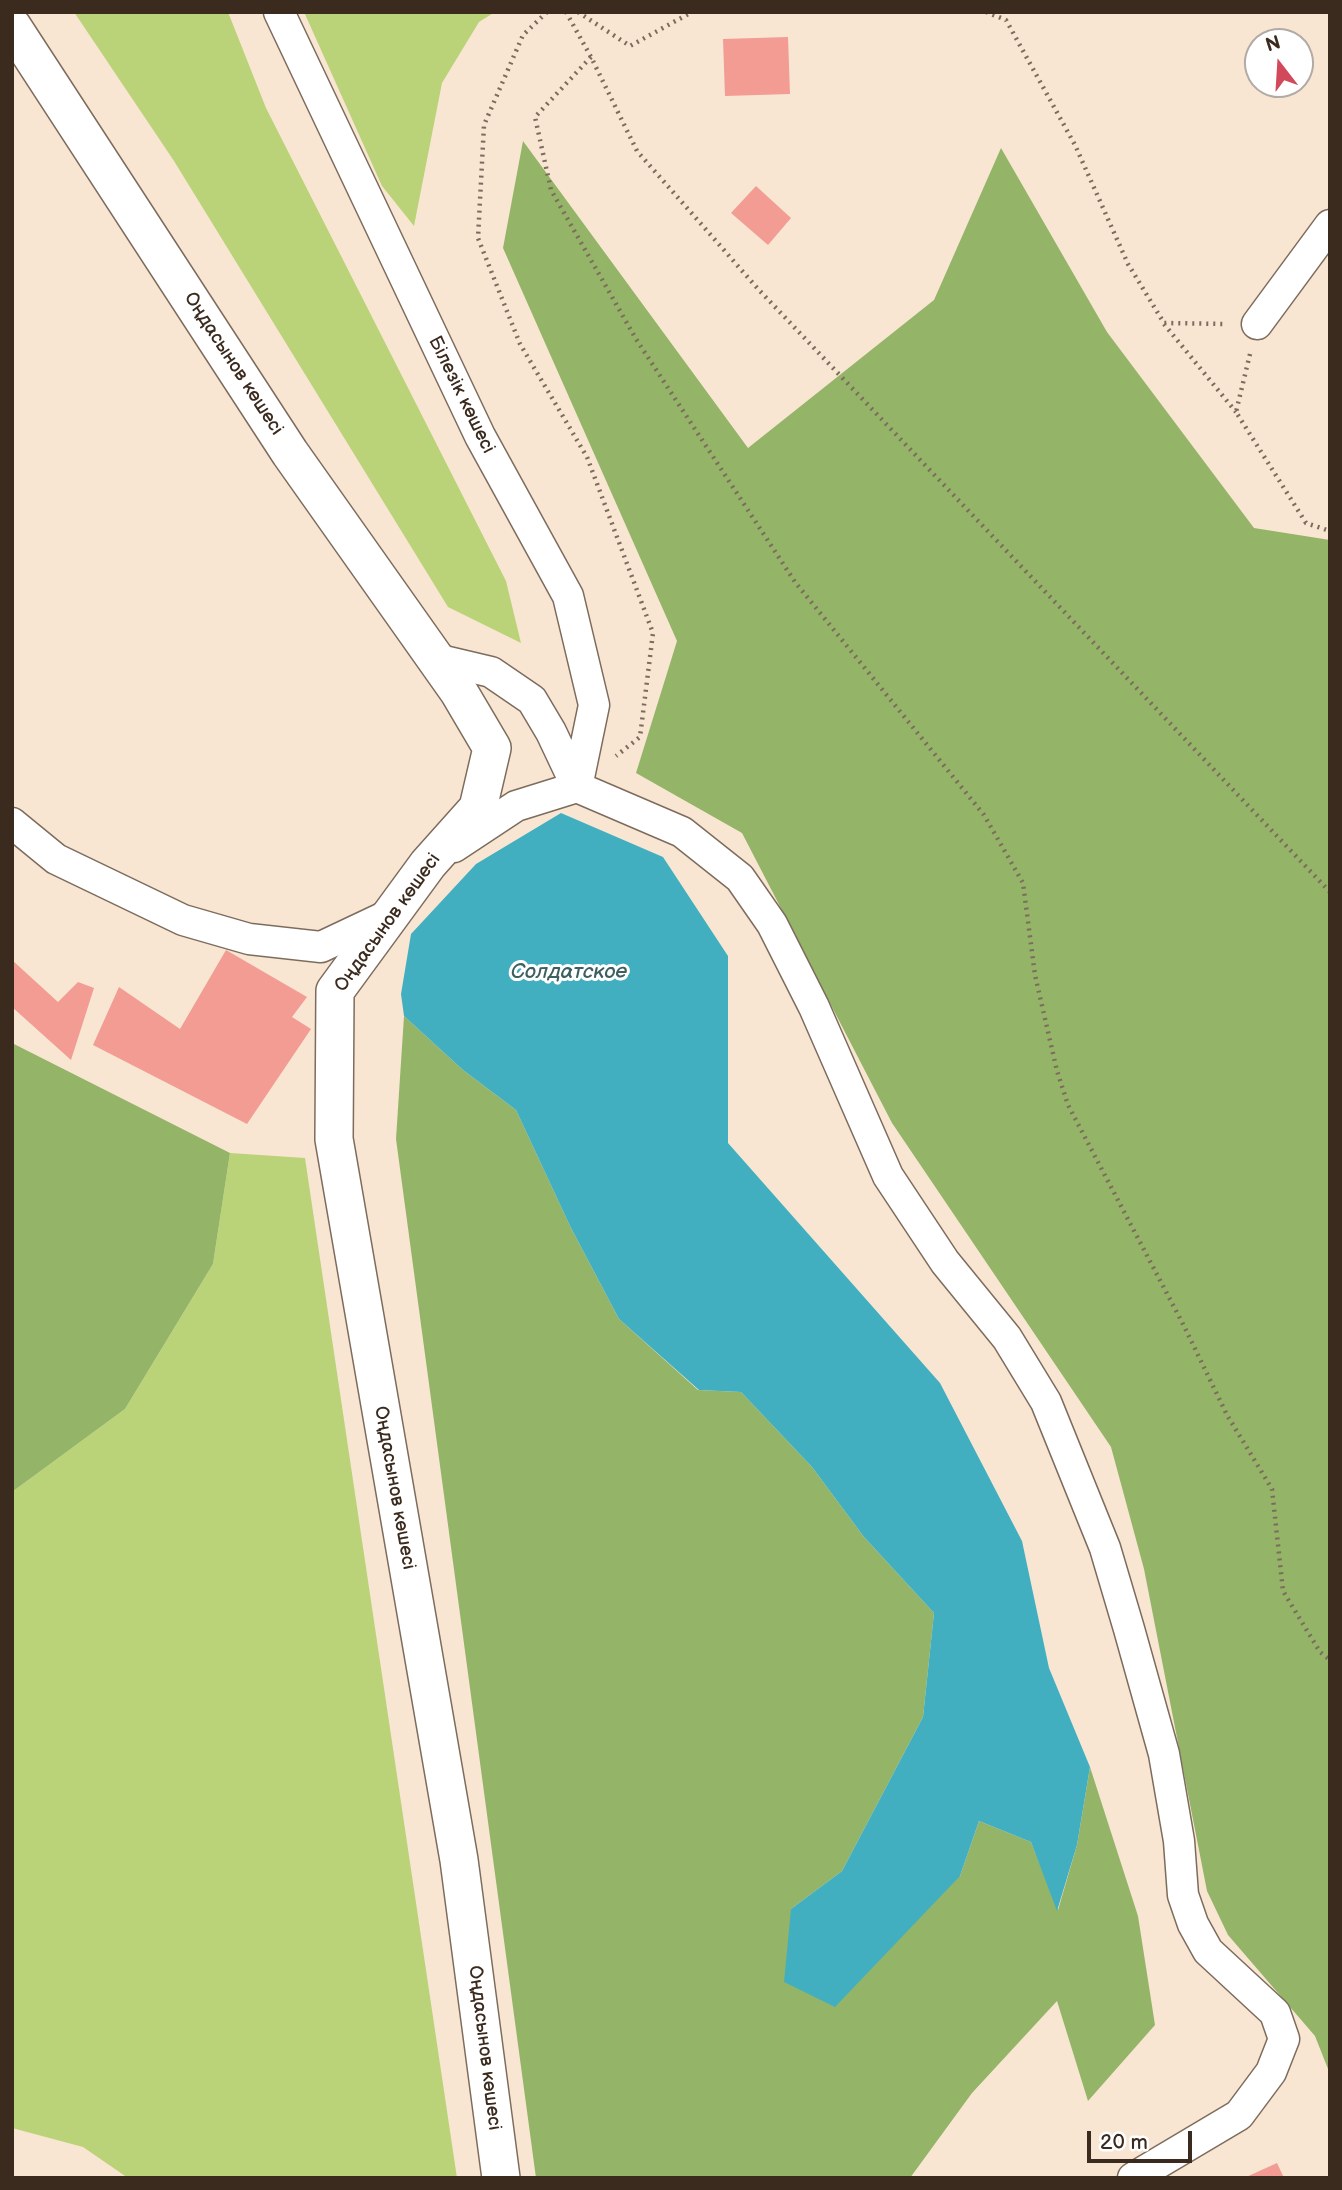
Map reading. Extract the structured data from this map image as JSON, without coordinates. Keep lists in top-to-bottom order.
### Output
{
  "streets": {
    "street": ["Оңдасынов көшесі", "Білезік көшесі"]
  },
  "water": ["Солдатское"],
  "scale_bar": "20 m",
  "north": "top"
}
